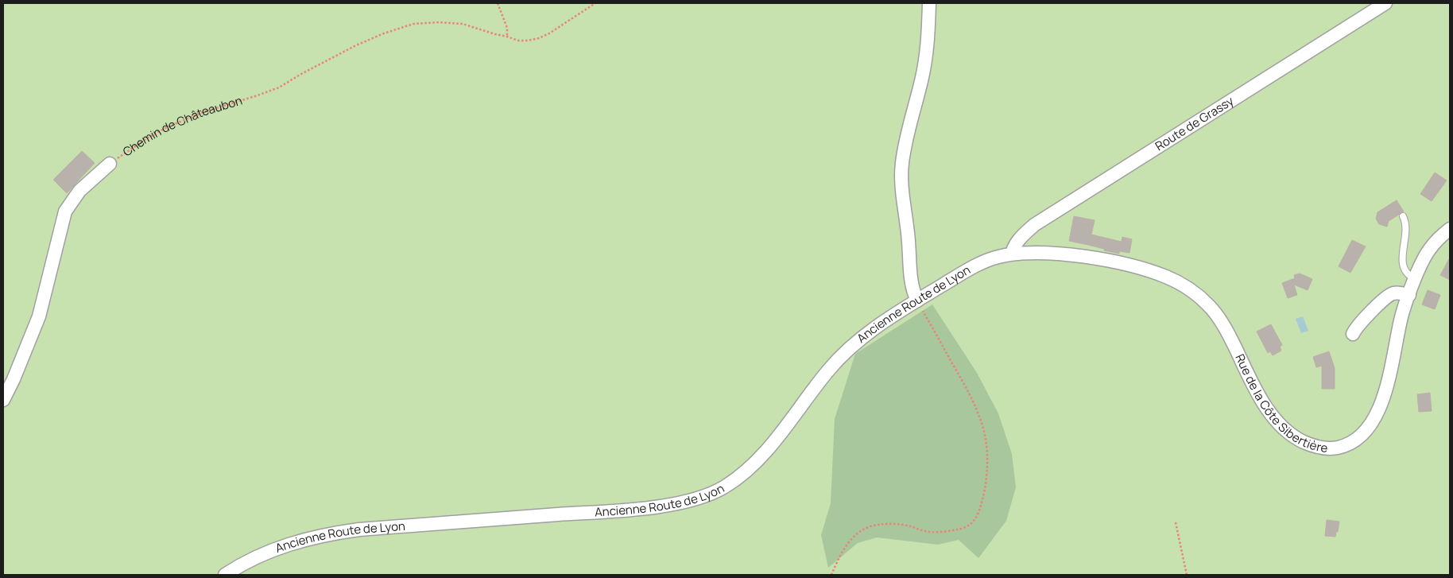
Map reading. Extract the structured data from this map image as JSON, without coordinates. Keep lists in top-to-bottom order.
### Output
{
  "streets": {
    "street": [
      "Route de Grassy",
      "Chemin de Châteaubon",
      "Ancienne Route de Lyon",
      "Rue de la Côte Sibertière"
    ]
  },
  "crossings": [
    ["Route de Grassy", "Ancienne Route de Lyon"],
    ["Route de Grassy", "Rue de la Côte Sibertière"],
    ["Ancienne Route de Lyon", "Rue de la Côte Sibertière"]
  ]
}
